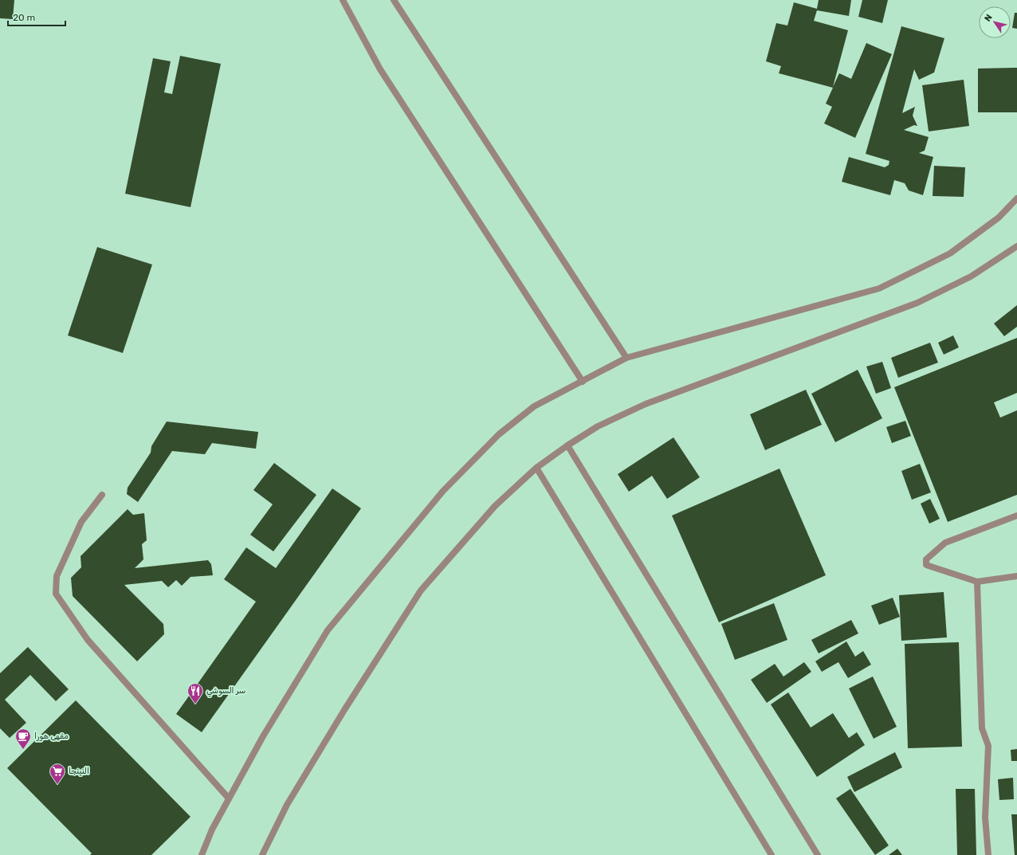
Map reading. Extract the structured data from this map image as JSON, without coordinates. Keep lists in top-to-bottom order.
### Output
{
  "places": {
    "restaurant": ["سر السوشي"],
    "cafe": ["مقهى هورا"],
    "supermarket": ["النينجا"]
  },
  "scale_bar": "20 m",
  "north": "top left"
}
